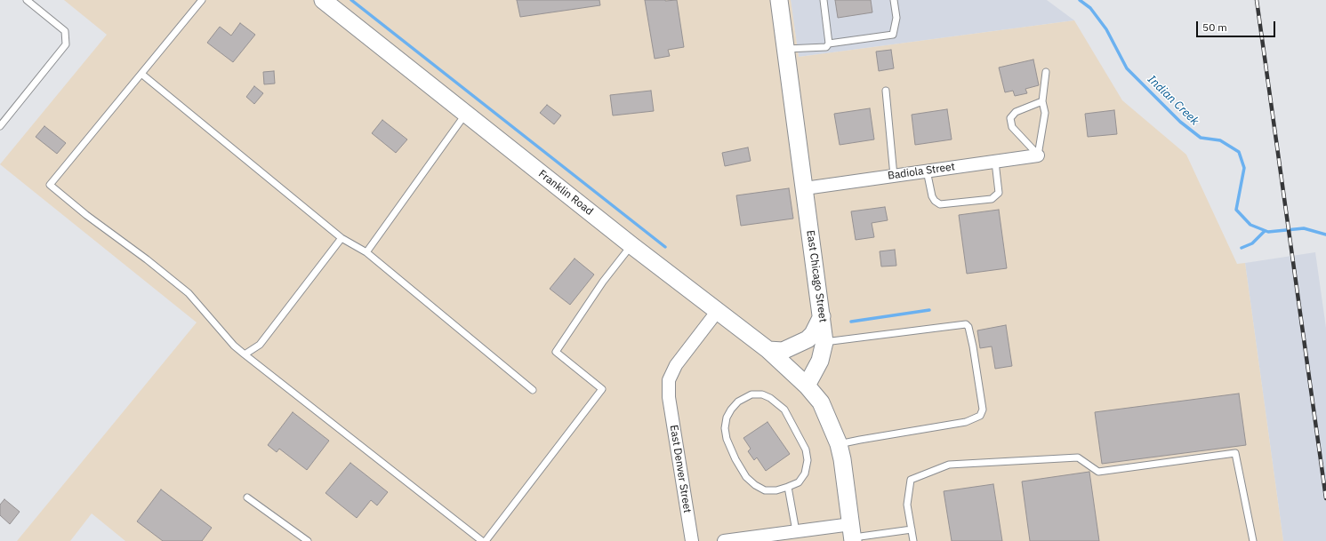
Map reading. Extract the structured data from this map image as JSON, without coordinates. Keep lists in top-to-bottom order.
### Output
{
  "streets": {
    "street": [
      "Badiola Street",
      "Franklin Road",
      "East Chicago Street",
      "East Denver Street"
    ]
  },
  "crossings": [
    ["Badiola Street", "East Chicago Street"],
    ["Franklin Road", "East Chicago Street"],
    ["Franklin Road", "East Denver Street"]
  ],
  "water": ["Indian Creek"],
  "scale_bar": "50 m"
}
